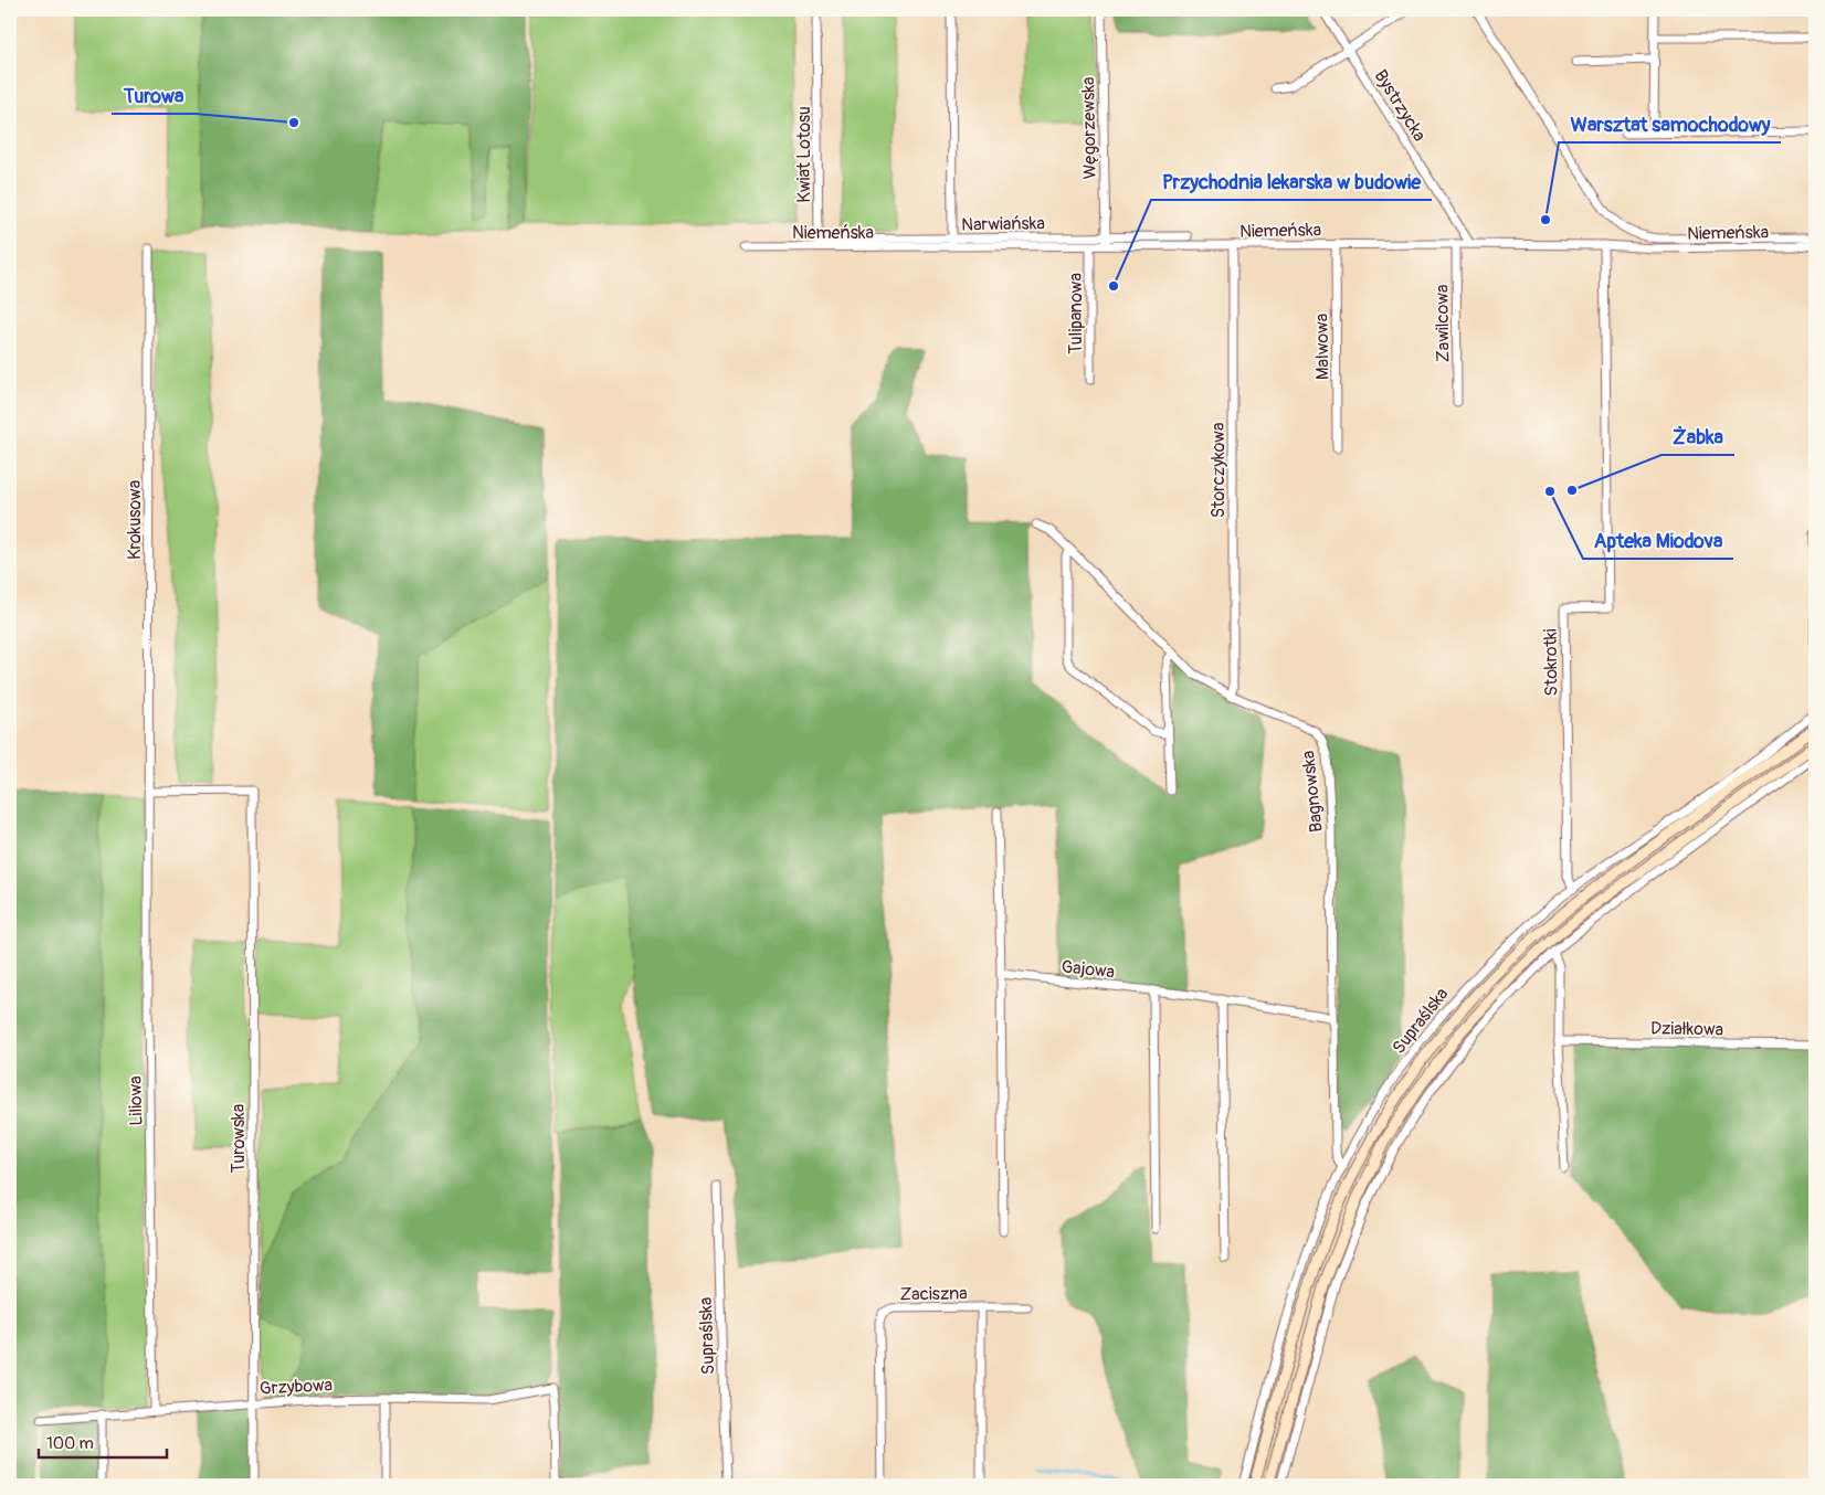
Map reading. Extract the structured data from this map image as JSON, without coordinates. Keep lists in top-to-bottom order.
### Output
{
  "streets": {
    "street": [
      "Bystrzycka",
      "Węgorzewska",
      "Kwiat Lotosu",
      "Narwiańska",
      "Niemeńska",
      "Tulipanowa",
      "Zawilcowa",
      "Malwowa",
      "Storczykowa",
      "Krokusowa",
      "Stokrotki",
      "Bagnowska",
      "Gajowa",
      "Supraślska",
      "Działkowa",
      "Liliowa",
      "Turowska",
      "Zaciszna",
      "Grzybowa"
    ]
  },
  "crossings": [
    ["Bystrzycka", "Niemeńska"],
    ["Węgorzewska", "Narwiańska"],
    ["Węgorzewska", "Niemeńska"],
    ["Kwiat Lotosu", "Niemeńska"],
    ["Narwiańska", "Niemeńska"],
    ["Niemeńska", "Tulipanowa"],
    ["Niemeńska", "Zawilcowa"],
    ["Niemeńska", "Malwowa"],
    ["Niemeńska", "Storczykowa"],
    ["Niemeńska", "Stokrotki"],
    ["Storczykowa", "Bagnowska"],
    ["Krokusowa", "Liliowa"],
    ["Krokusowa", "Turowska"],
    ["Stokrotki", "Supraślska"],
    ["Bagnowska", "Gajowa"],
    ["Bagnowska", "Supraślska"],
    ["Liliowa", "Turowska"],
    ["Liliowa", "Grzybowa"],
    ["Turowska", "Grzybowa"]
  ],
  "places": [
    "Turowa",
    "Warsztat samochodowy",
    "Przychodnia lekarska w budowie",
    "Żabka",
    "Apteka Miodova"
  ],
  "scale_bar": "100 m"
}
